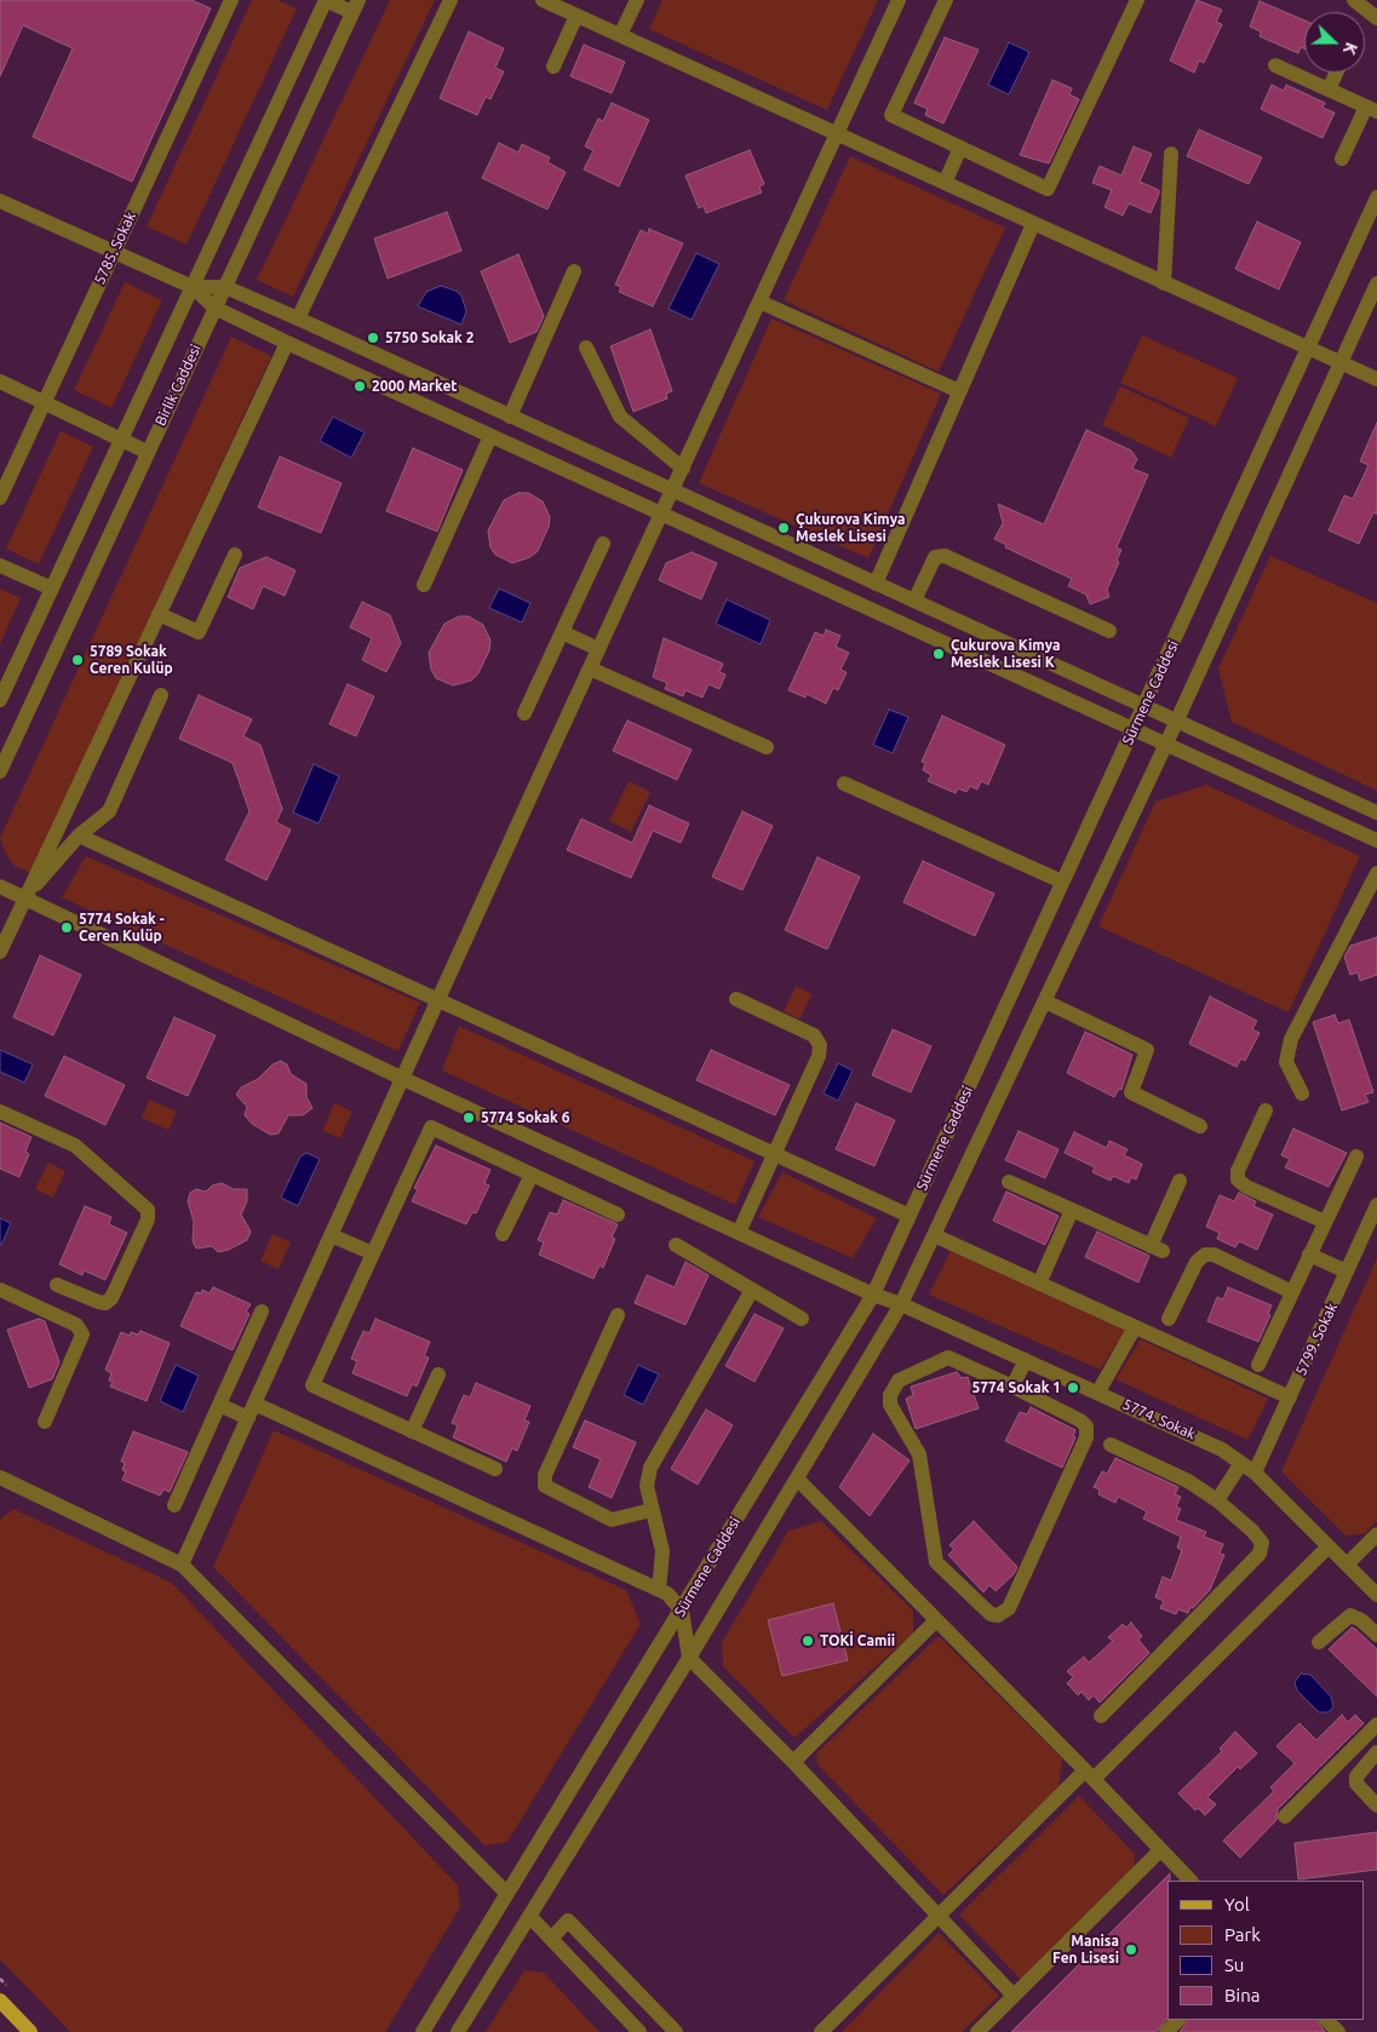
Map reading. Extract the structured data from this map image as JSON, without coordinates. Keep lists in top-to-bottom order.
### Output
{
  "streets": {
    "street": [
      "5785. Sokak",
      "Birlik Caddesi",
      "Sürmene Caddesi",
      "5799. Sokak",
      "5774. Sokak"
    ]
  },
  "crossings": [
    ["Sürmene Caddesi", "5774. Sokak"],
    ["5799. Sokak", "5774. Sokak"]
  ],
  "places": [
    "5750 Sokak 2",
    "2000 Market",
    "Çukurova Kimya Meslek Lisesi",
    "Çukurova Kimya Meslek Lisesi K",
    "5789 Sokak Ceren Kulüp",
    "5774 Sokak - Ceren Kulüp",
    "5774 Sokak 6",
    "5774 Sokak 1",
    "TOKİ Camii",
    "Manisa Fen Lisesi"
  ],
  "legend": [
    "Yol",
    "Park",
    "Su",
    "Bina"
  ],
  "north": "right"
}
